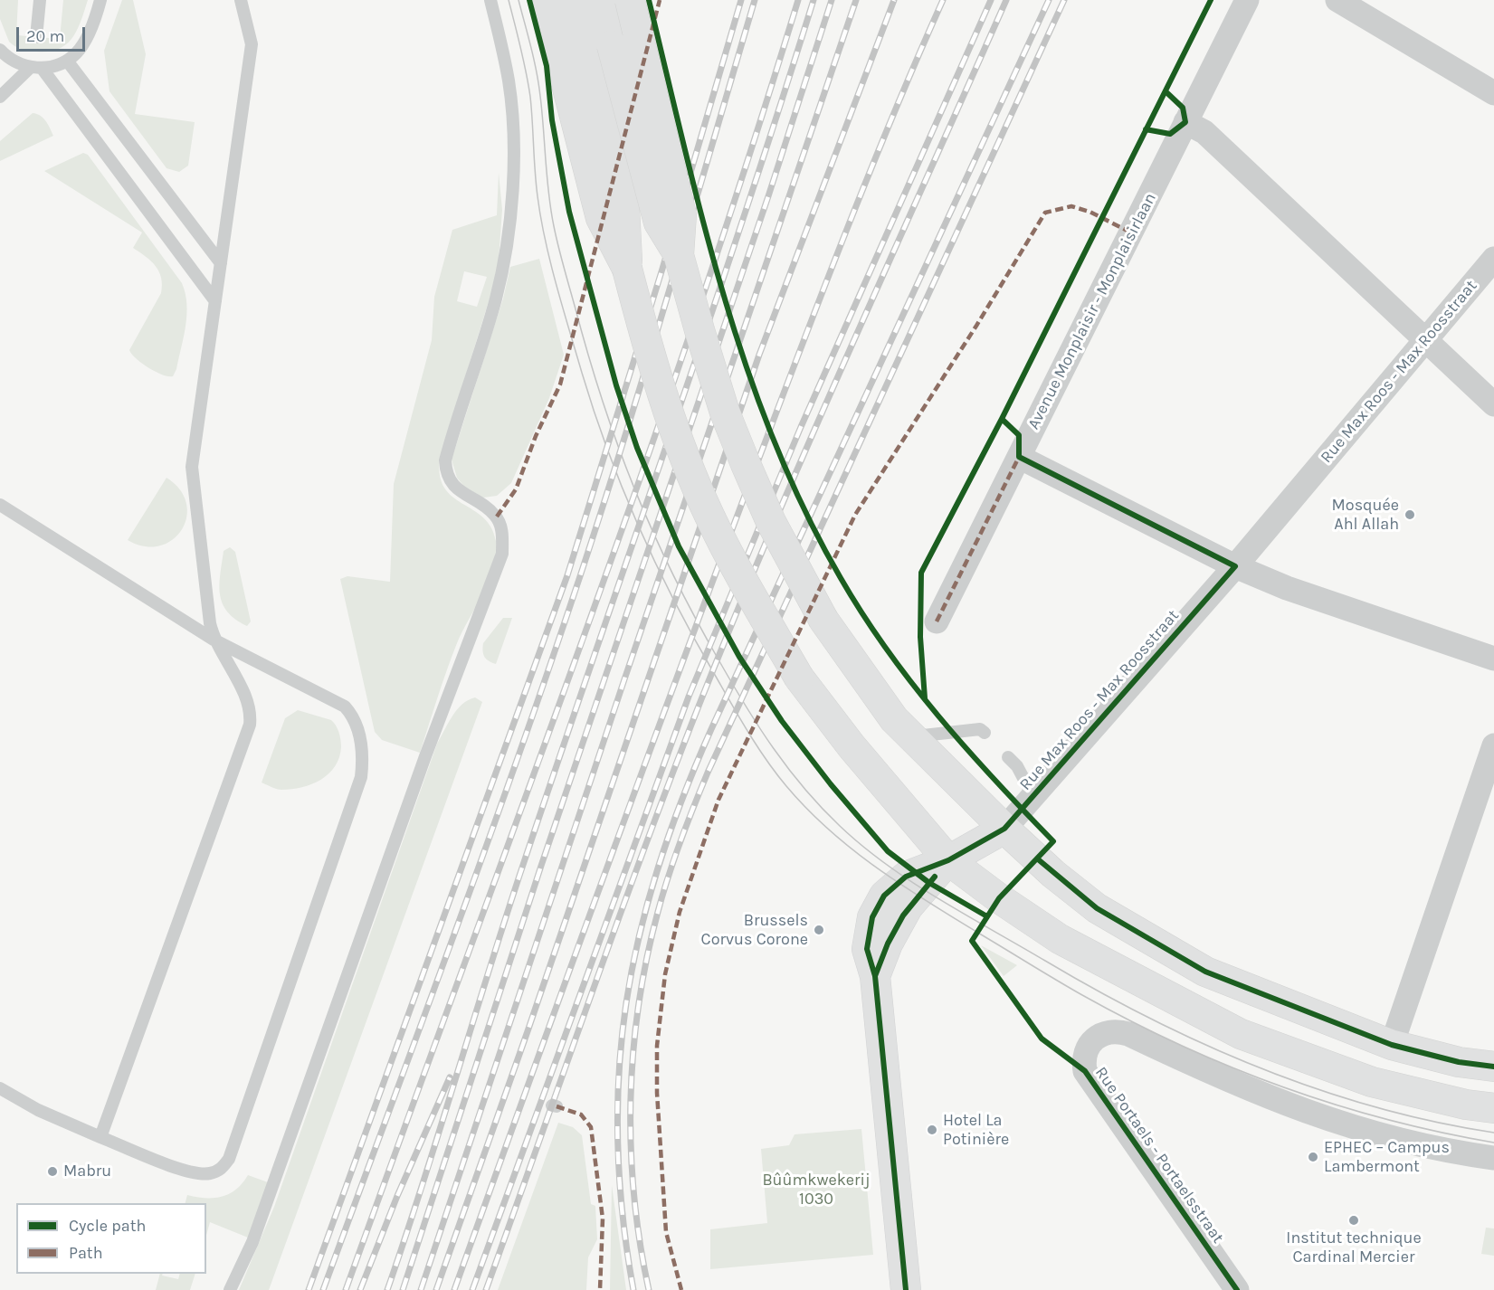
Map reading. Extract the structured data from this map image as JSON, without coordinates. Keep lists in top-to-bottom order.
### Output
{
  "streets": {
    "main road": ["Rue Max Roos - Max Roosstraat"],
    "street": ["Avenue Monplaisir - Monplaisirlaan", "Rue Portaels - Portaelsstraat"]
  },
  "parks": ["Bûûmkwekerij 1030"],
  "places": [
    "Mosquée Ahl Allah",
    "Brussels Corvus Corone",
    "Hotel La Potinière",
    "EPHEC – Campus Lambermont",
    "Mabru",
    "Institut technique Cardinal Mercier"
  ],
  "legend": ["Cycle path", "Path"],
  "scale_bar": "20 m"
}
